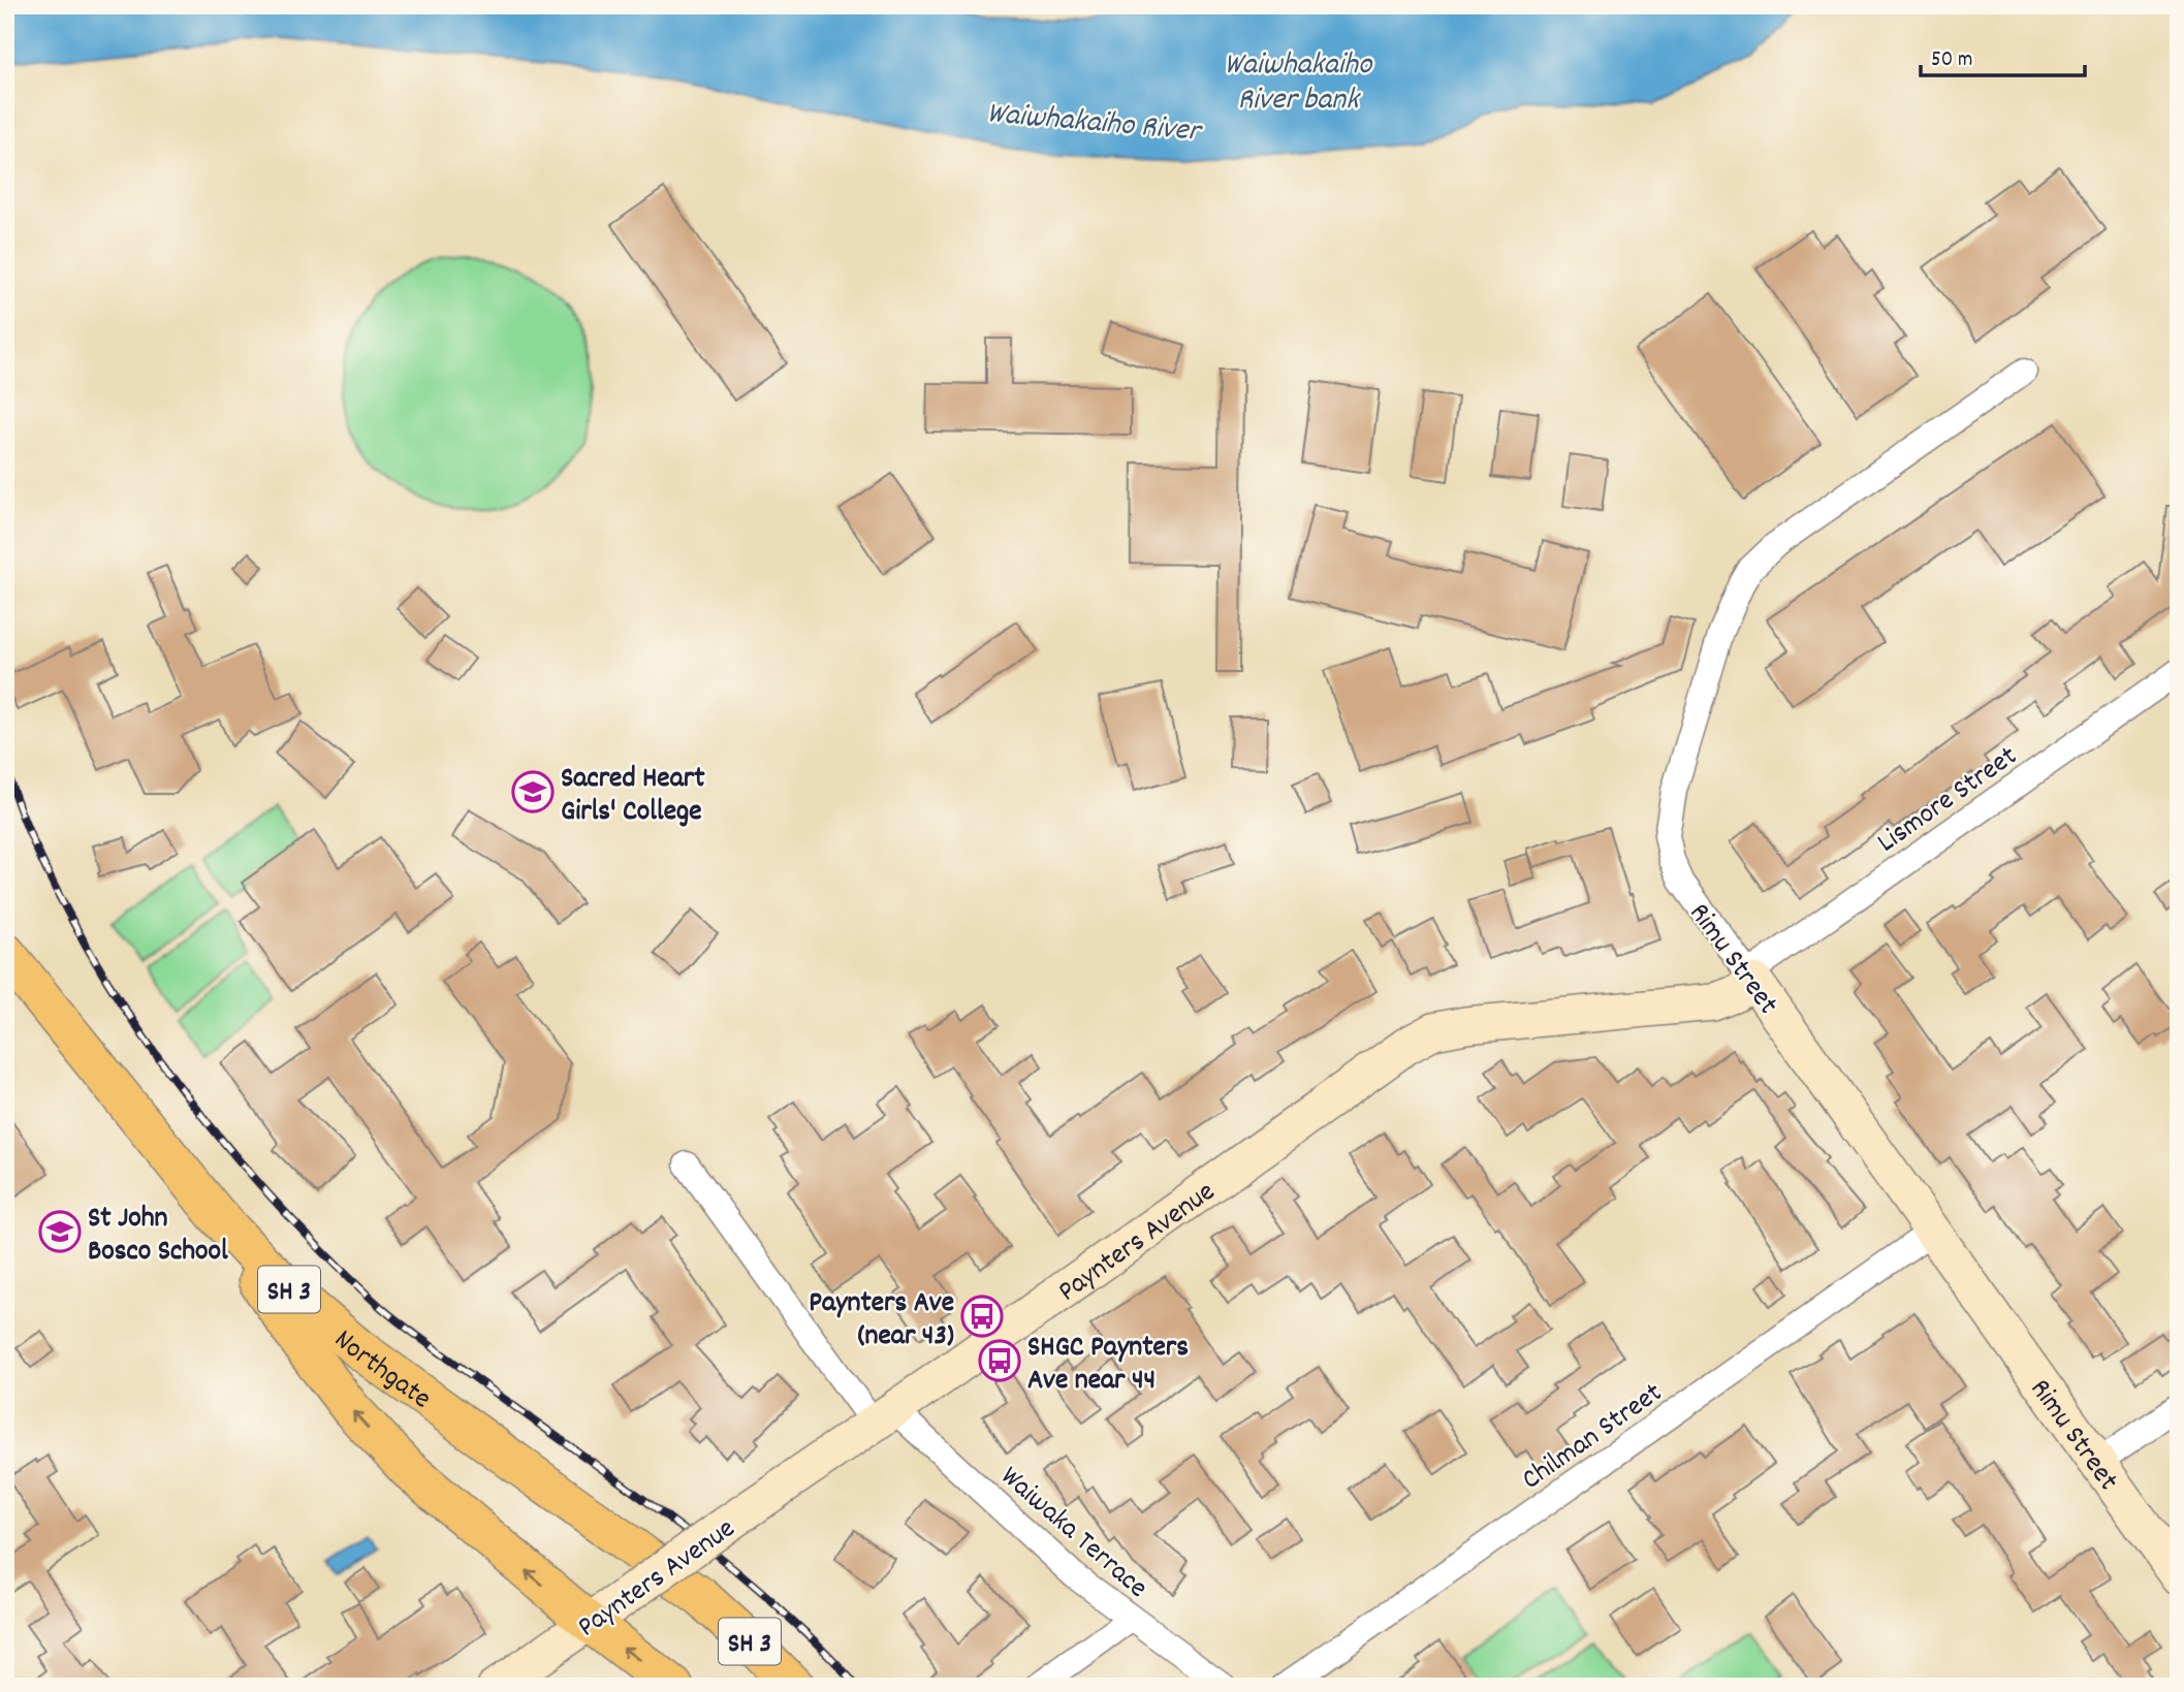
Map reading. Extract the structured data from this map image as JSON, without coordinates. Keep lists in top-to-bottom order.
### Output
{
  "streets": {
    "highway": ["SH 3", "Northgate"],
    "street": [
      "Lismore Street",
      "Rimu Street",
      "Paynters Avenue",
      "Chilman Street",
      "Waiwaka Terrace"
    ]
  },
  "crossings": [
    ["Lismore Street", "Rimu Street"],
    ["Lismore Street", "Paynters Avenue"],
    ["Rimu Street", "Paynters Avenue"],
    ["Rimu Street", "Chilman Street"],
    ["Paynters Avenue", "Waiwaka Terrace"]
  ],
  "water": ["Waiwhakaiho River bank", "Waiwhakaiho River"],
  "places": {
    "school or university": ["Sacred Heart Girls' College", "St John Bosco School"],
    "bus stop": ["Paynters Ave (near 43)", "SHGC Paynters Ave near 44"]
  },
  "scale_bar": "50 m"
}
